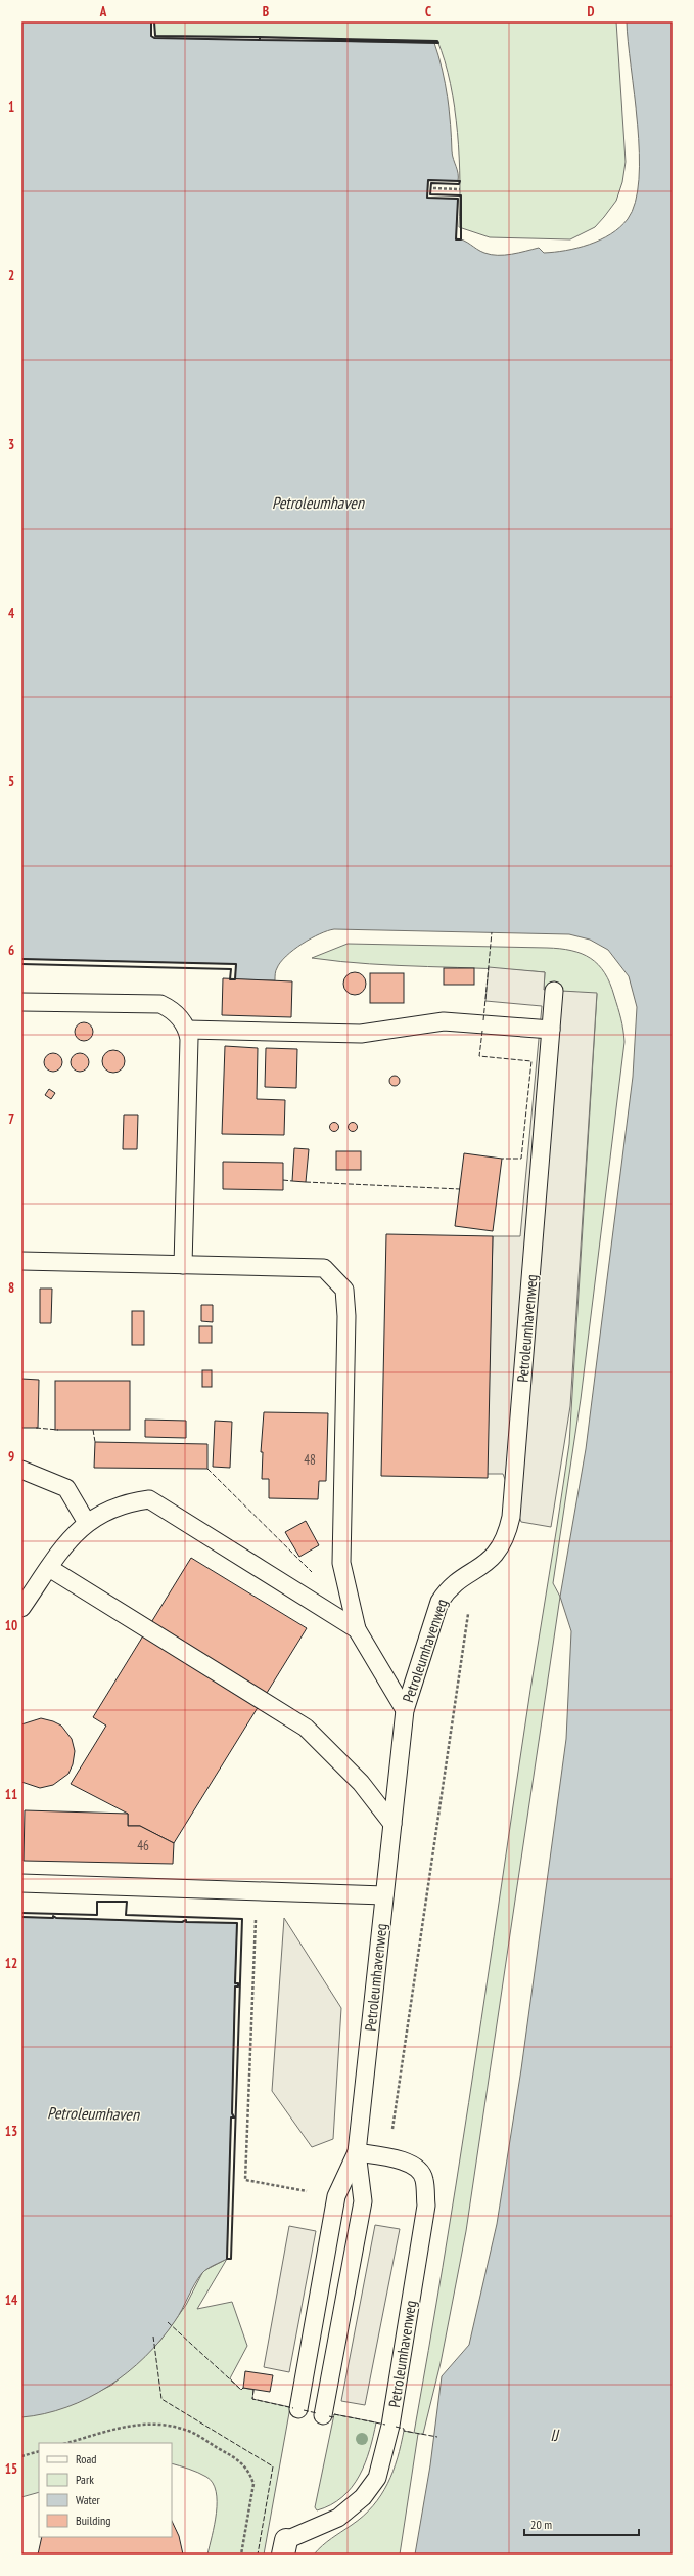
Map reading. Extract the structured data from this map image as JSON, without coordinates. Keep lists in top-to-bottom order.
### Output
{
  "streets": {
    "lane": ["Petroleumhavenweg"]
  },
  "water": ["Petroleumhaven", "IJ"],
  "house_numbers": ["48", "46"],
  "legend": [
    "Road",
    "Park",
    "Water",
    "Building"
  ],
  "scale_bar": "20 m",
  "grid": {
    "columns": [
      "A",
      "B",
      "C",
      "D"
    ],
    "rows": [
      "1",
      "2",
      "3",
      "4",
      "5",
      "6",
      "7",
      "8",
      "9",
      "10",
      "11",
      "12",
      "13",
      "14",
      "15"
    ]
  }
}
